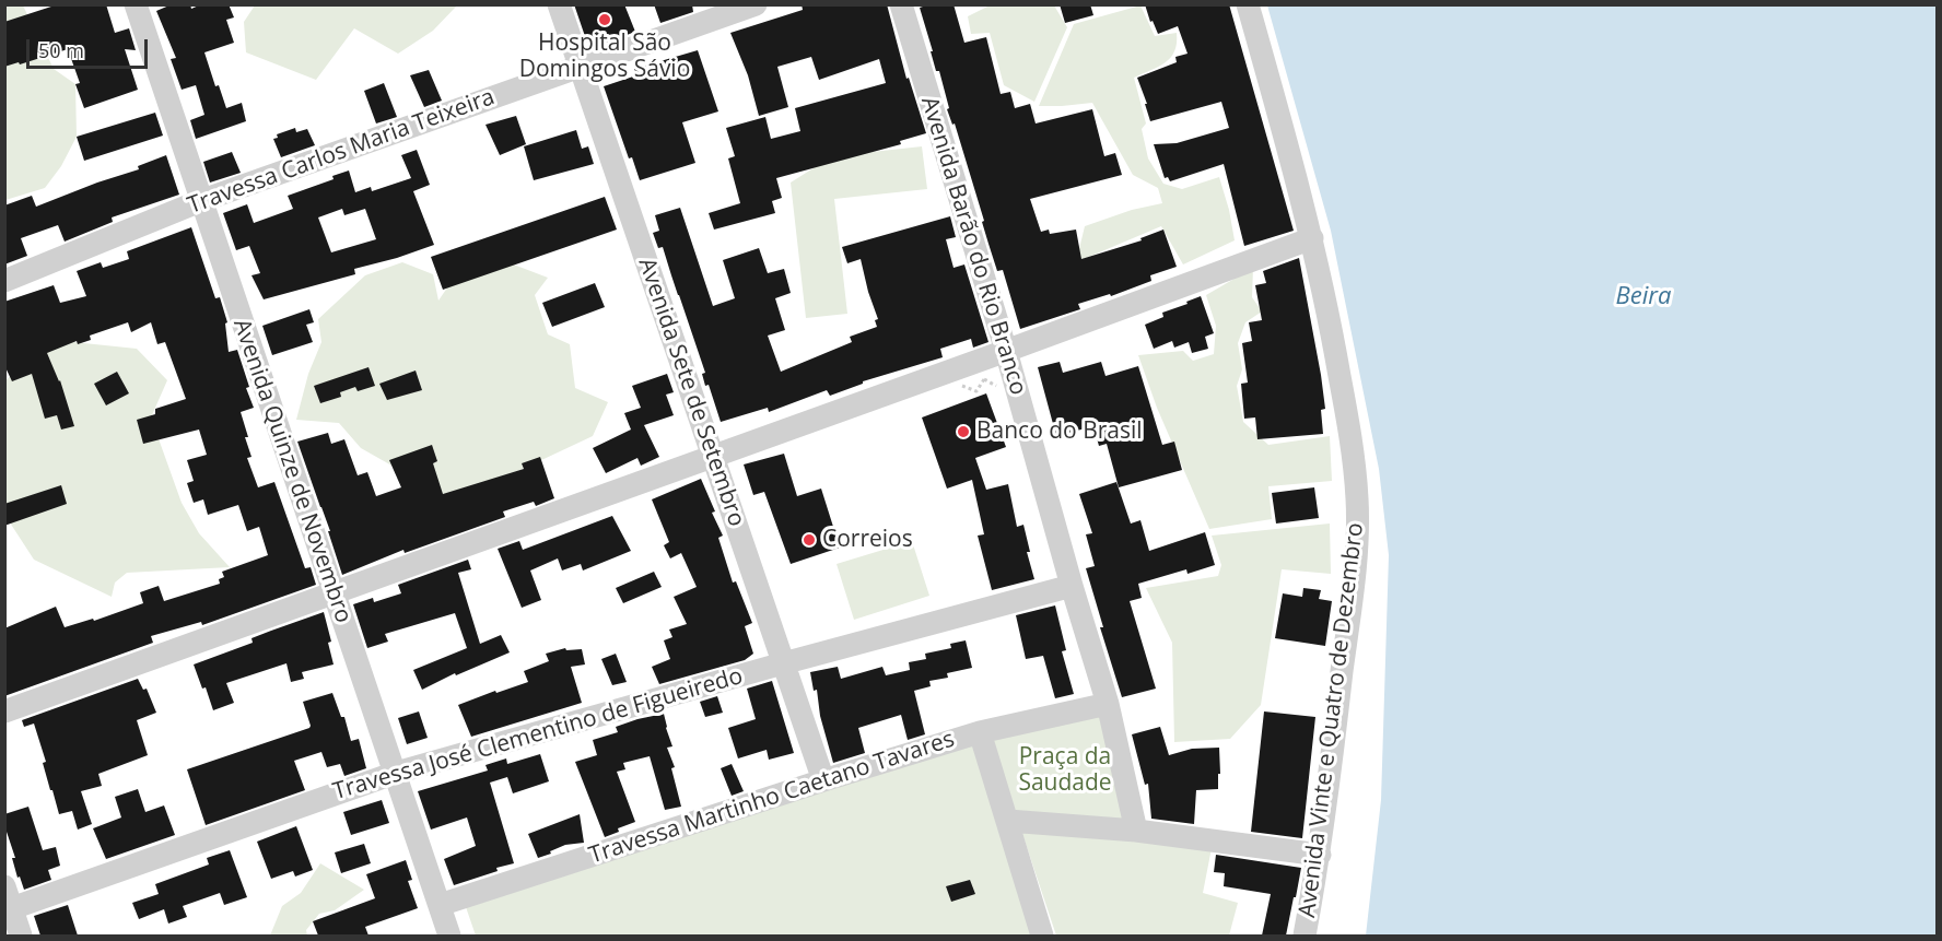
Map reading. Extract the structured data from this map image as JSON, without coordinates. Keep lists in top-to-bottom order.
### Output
{
  "streets": {
    "street": [
      "Travessa Carlos Maria Teixeira",
      "Avenida Barão do Rio Branco",
      "Avenida Sete de Setembro",
      "Avenida Quinze de Novembro",
      "Avenida Vinte e Quatro de Dezembro",
      "Travessa José Clementino de Figueiredo",
      "Travessa Martinho Caetano Tavares"
    ]
  },
  "crossings": [
    ["Travessa Carlos Maria Teixeira", "Avenida Sete de Setembro"],
    ["Travessa Carlos Maria Teixeira", "Avenida Quinze de Novembro"],
    ["Avenida Barão do Rio Branco", "Travessa José Clementino de Figueiredo"],
    ["Avenida Barão do Rio Branco", "Travessa Martinho Caetano Tavares"],
    ["Avenida Sete de Setembro", "Travessa José Clementino de Figueiredo"],
    ["Avenida Sete de Setembro", "Travessa Martinho Caetano Tavares"],
    ["Avenida Quinze de Novembro", "Travessa José Clementino de Figueiredo"],
    ["Avenida Quinze de Novembro", "Travessa Martinho Caetano Tavares"]
  ],
  "water": ["Beira"],
  "parks": ["Praça da Saudade"],
  "places": ["Hospital São Domingos Sávio", "Banco do Brasil", "Correios"],
  "scale_bar": "50 m"
}
